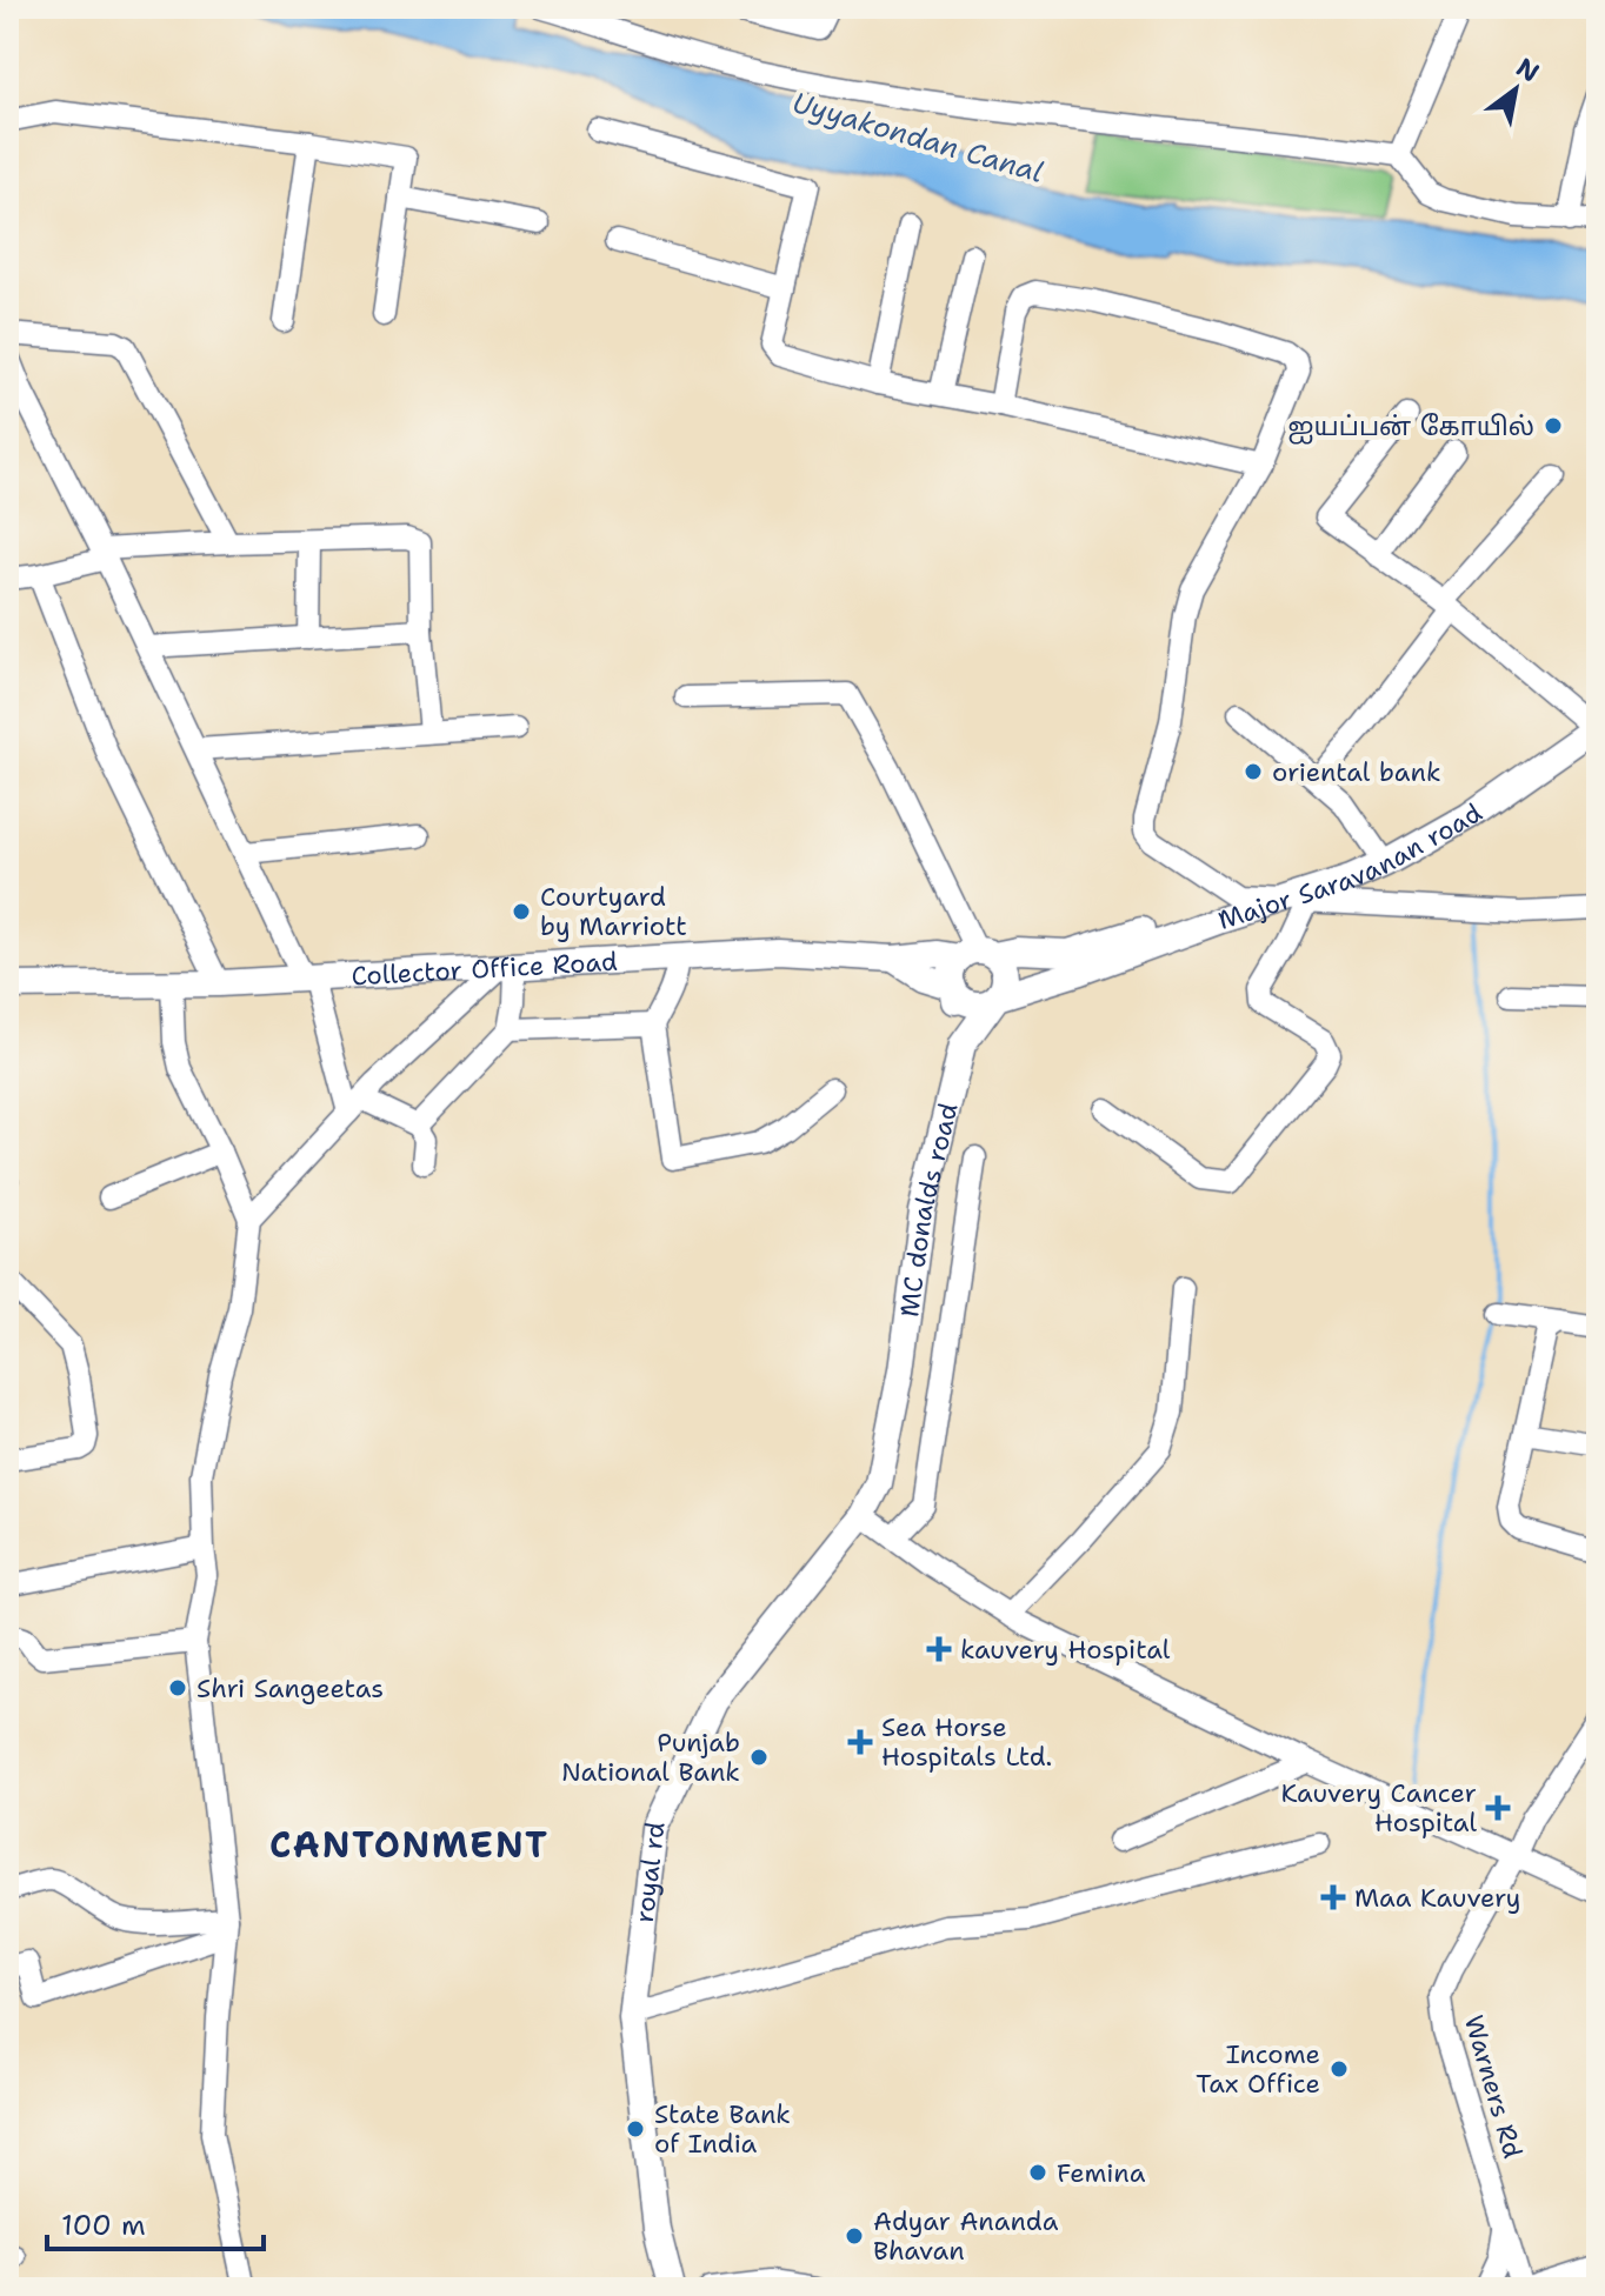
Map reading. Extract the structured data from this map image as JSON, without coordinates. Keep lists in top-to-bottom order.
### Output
{
  "streets": {
    "main road": [
      "Major Saravanan road",
      "Collector Office Road",
      "MC donalds road",
      "royal rd"
    ],
    "street": ["Warners Rd"]
  },
  "crossings": [
    ["Major Saravanan road", "Collector Office Road"],
    ["Collector Office Road", "MC donalds road"],
    ["MC donalds road", "royal rd"]
  ],
  "districts": ["CANTONMENT"],
  "water": ["Uyyakondan Canal"],
  "places": {
    "other": [
      "ஐயப்பன் கோயில்",
      "oriental bank",
      "Courtyard by Marriott",
      "Shri Sangeetas",
      "Punjab National Bank",
      "Income Tax Office",
      "State Bank of India",
      "Femina",
      "Adyar Ananda Bhavan"
    ],
    "health": [
      "kauvery Hospital",
      "Sea Horse Hospitals Ltd.",
      "Kauvery Cancer Hospital",
      "Maa Kauvery"
    ]
  },
  "scale_bar": "100 m",
  "north": "top right"
}
